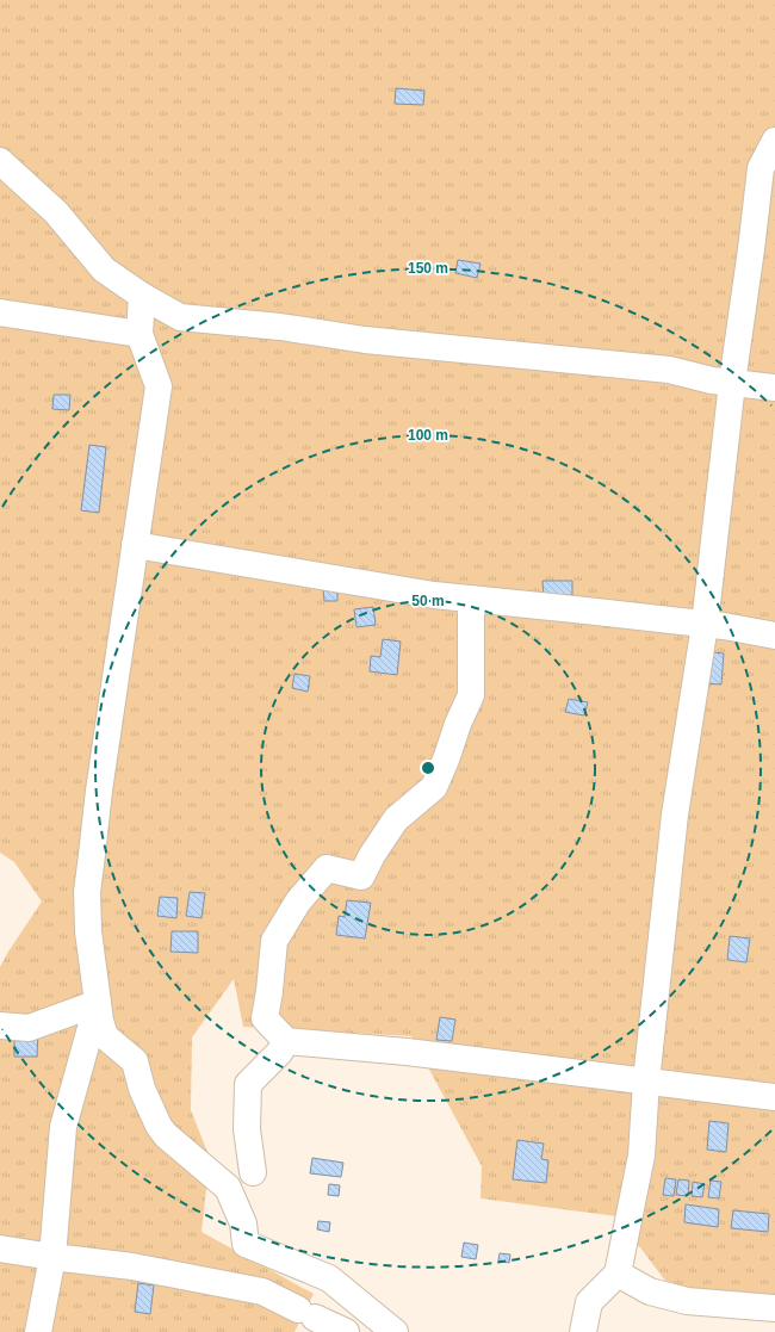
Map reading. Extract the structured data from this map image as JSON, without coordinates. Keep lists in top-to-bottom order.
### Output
{
  "rings": ["150 m", "100 m", "50 m"]
}
